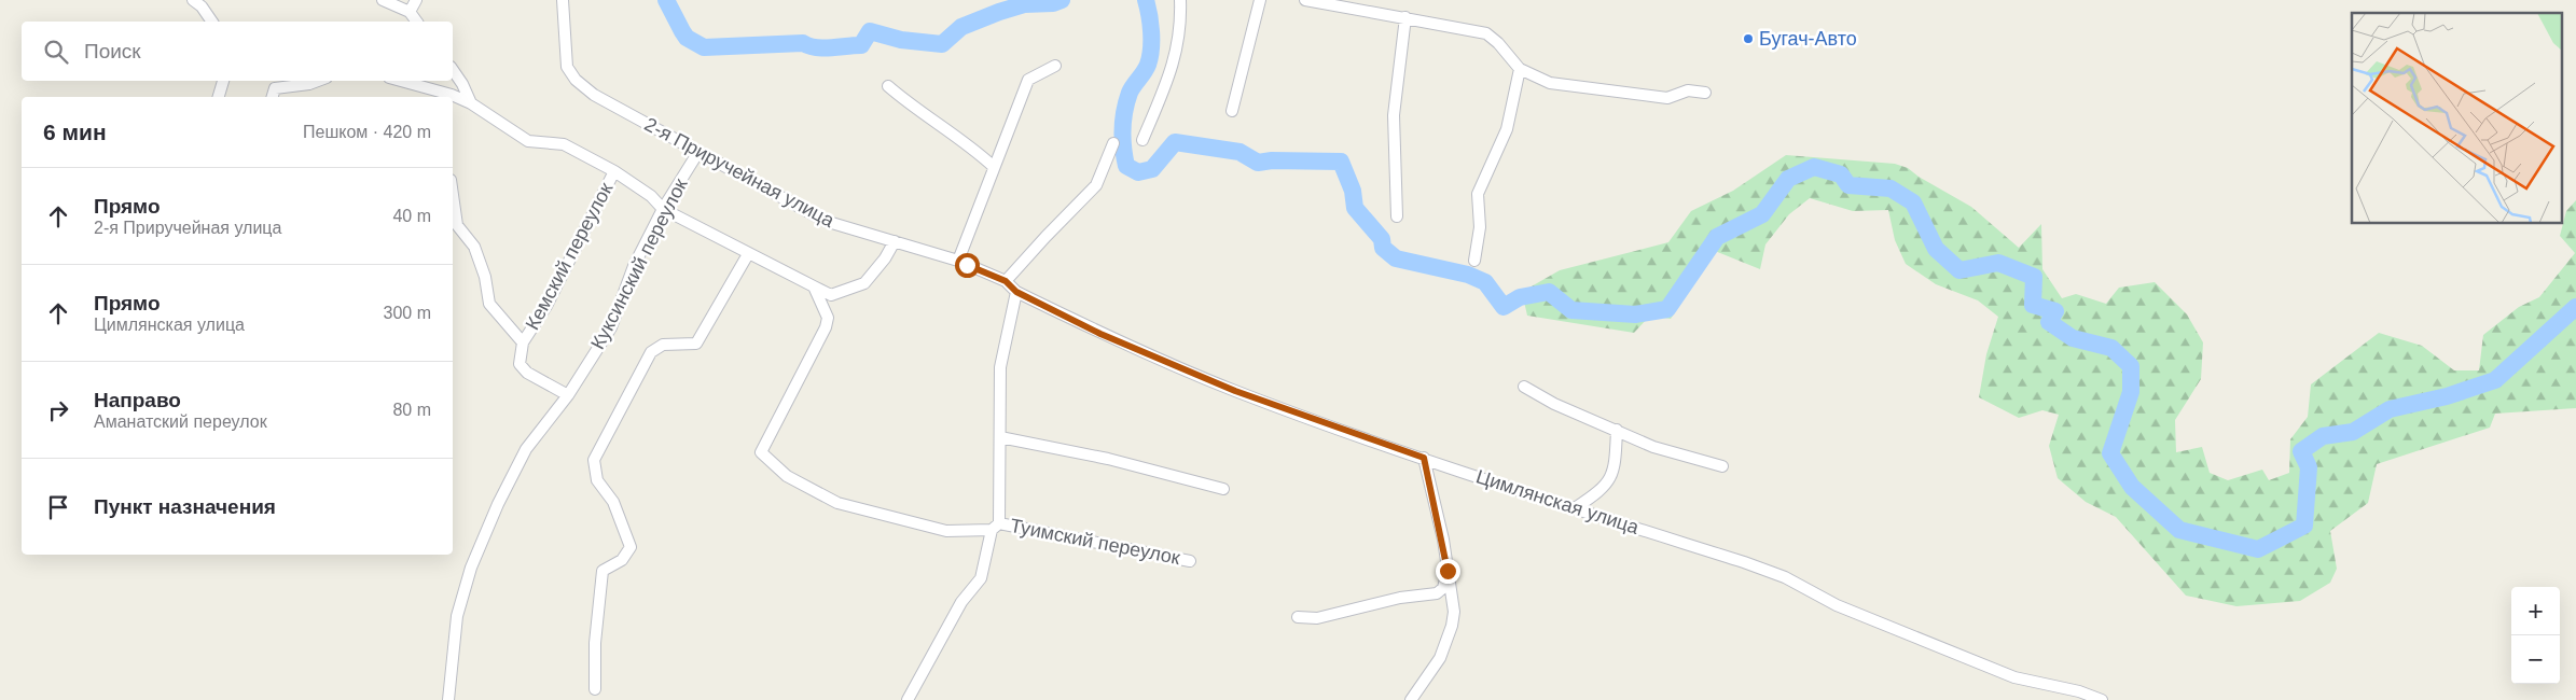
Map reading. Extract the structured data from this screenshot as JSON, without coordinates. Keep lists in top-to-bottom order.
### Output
{
  "streets": {
    "street": [
      "2-я Приручейная улица",
      "Кемский переулок",
      "Куксинский переулок",
      "Цимлянская улица",
      "Туимский переулок"
    ]
  },
  "crossings": [
    ["2-я Приручейная улица", "Куксинский переулок"],
    ["2-я Приручейная улица", "Цимлянская улица"]
  ],
  "places": ["Бугач-Авто"],
  "page": {
    "search": "Поиск",
    "heading": ["6 мин", "Пешком · 420 m"],
    "list": [
      ["Прямо", "2-я Приручейная улица", "40 m"],
      ["Прямо", "Цимлянская улица", "300 m"],
      ["Направо", "Аманатский переулок", "80 m"],
      "Пункт назначения"
    ],
    "map_buttons": ["+", "−"]
  }
}
